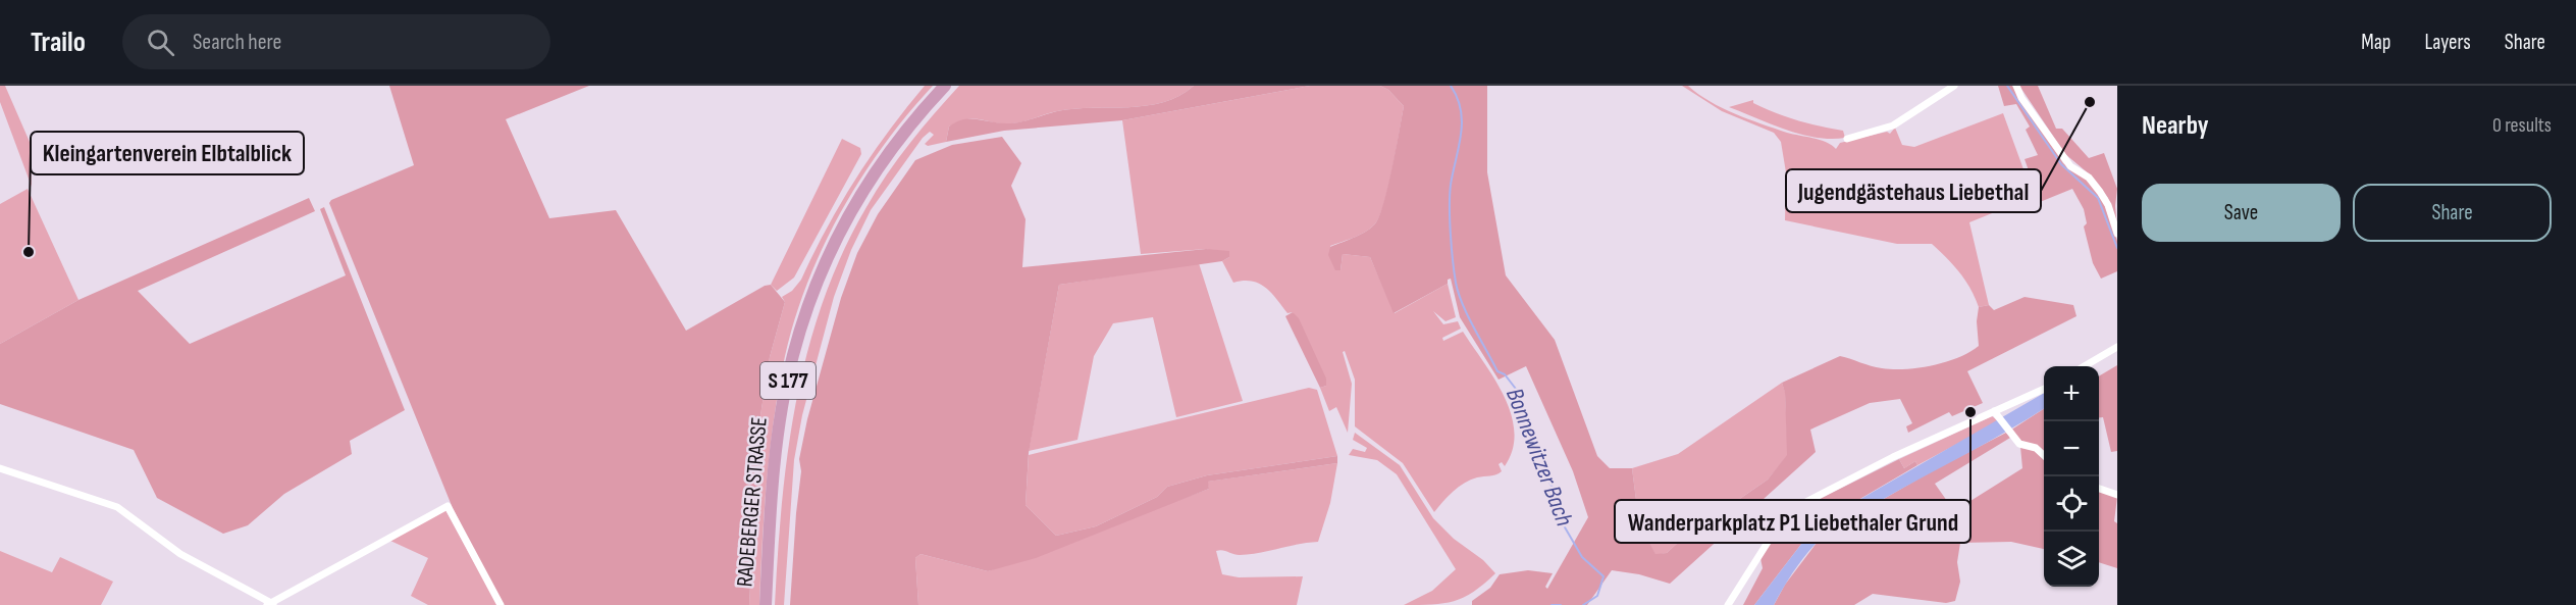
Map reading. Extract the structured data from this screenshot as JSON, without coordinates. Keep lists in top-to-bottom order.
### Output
{
  "streets": {
    "highway": ["S 177", "RADEBERGER STRASSE"]
  },
  "water": ["Bonnewitzer Bach"],
  "places": ["Jugendgästehaus Liebethal", "Kleingartenverein Elbtalblick", "Wanderparkplatz P1 Liebethaler Grund"],
  "page": {
    "header": "Trailo",
    "search": "Search here",
    "nav": ["Map", "Layers", "Share"],
    "heading": ["Nearby", "0 results"],
    "buttons": ["Save", "Share"],
    "map_buttons": ["+", "−"]
  }
}
